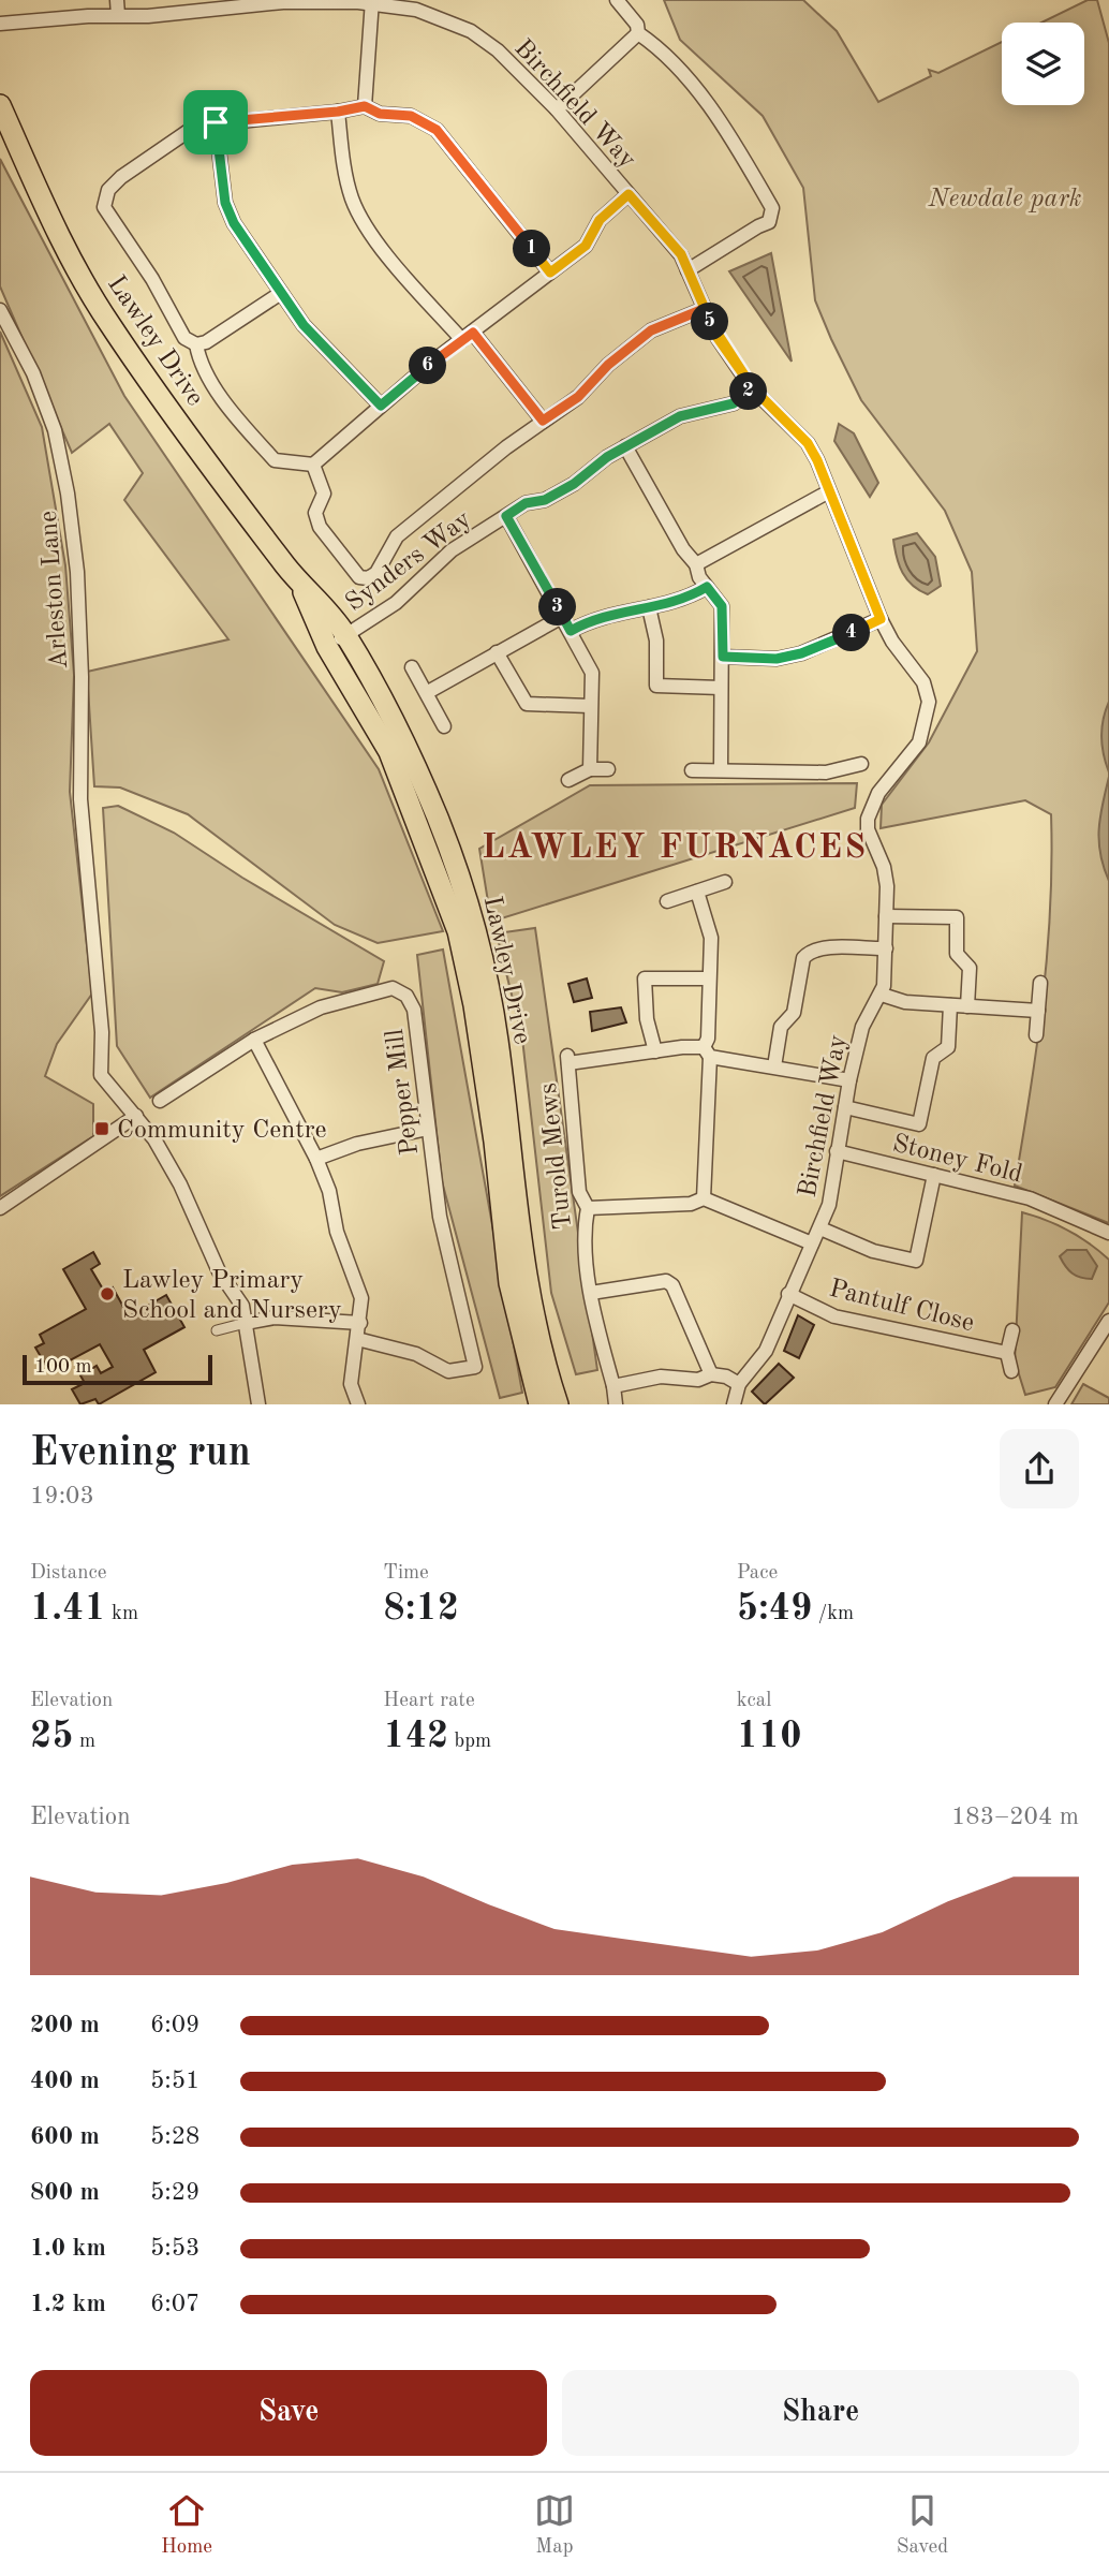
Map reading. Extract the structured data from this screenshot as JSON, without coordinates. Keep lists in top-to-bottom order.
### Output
{
  "streets": {
    "main road": ["Lawley Drive"],
    "street": [
      "Birchfield Way",
      "Synders Way",
      "Arleston Lane",
      "Pepper Mill",
      "Turold Mews",
      "Stoney Fold",
      "Pantulf Close"
    ]
  },
  "crossings": [
    ["Birchfield Way", "Synders Way"],
    ["Birchfield Way", "Stoney Fold"],
    ["Birchfield Way", "Pantulf Close"],
    ["Lawley Drive", "Synders Way"]
  ],
  "districts": ["LAWLEY FURNACES"],
  "parks": ["Newdale park"],
  "places": {
    "transit": ["Community Centre"],
    "other": ["Lawley Primary School and Nursery"]
  },
  "scale_bar": "100 m",
  "page": {
    "pins": [
      "1",
      "5",
      "6",
      "2",
      "3",
      "4"
    ],
    "scale": "100 m",
    "heading": ["Evening run", "19:03"],
    "stats": [
      ["Distance", "1.41 km"],
      ["Time", "8:12"],
      ["Pace", "5:49 /km"],
      ["Elevation", "25 m"],
      ["Heart rate", "142 bpm"],
      ["kcal", "110"]
    ],
    "chart": ["Elevation", "183–204 m"],
    "list": [
      {
        "name": "200 m",
        "note": "6:09"
      },
      {
        "name": "400 m",
        "note": "5:51"
      },
      {
        "name": "600 m",
        "note": "5:28"
      },
      {
        "name": "800 m",
        "note": "5:29"
      },
      {
        "name": "1.0 km",
        "note": "5:53"
      },
      {
        "name": "1.2 km",
        "note": "6:07"
      }
    ],
    "buttons": ["Save", "Share"],
    "tabs": ["Home", "Map", "Saved"]
  }
}
